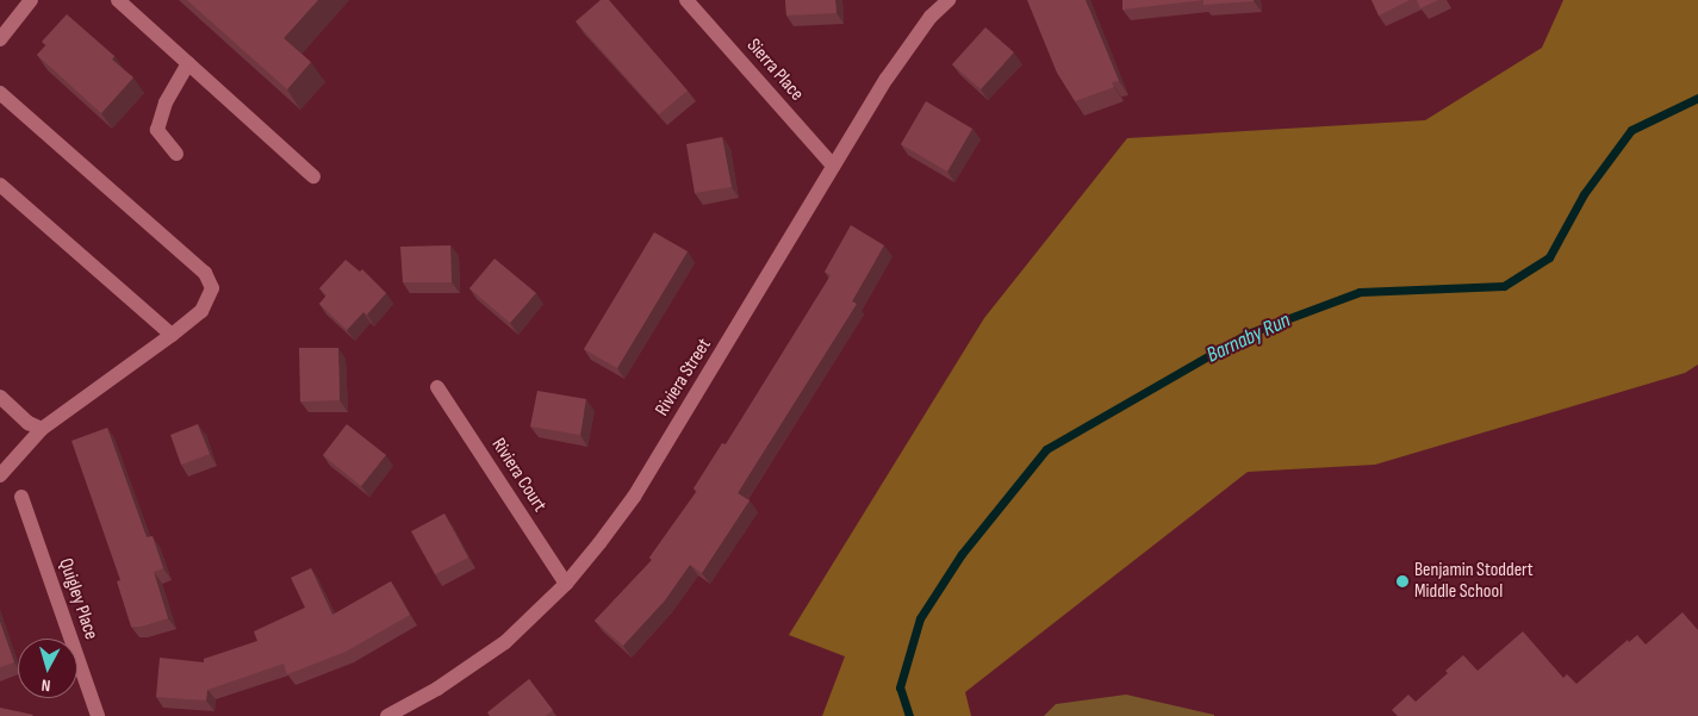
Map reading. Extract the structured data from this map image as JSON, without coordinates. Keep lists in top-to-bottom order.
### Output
{
  "streets": {
    "street": [
      "Sierra Place",
      "Riviera Street",
      "Riviera Court",
      "Quigley Place"
    ]
  },
  "crossings": [
    ["Sierra Place", "Riviera Street"],
    ["Riviera Street", "Riviera Court"]
  ],
  "water": ["Barnaby Run"],
  "places": ["Benjamin Stoddert Middle School"],
  "north": "bottom"
}
